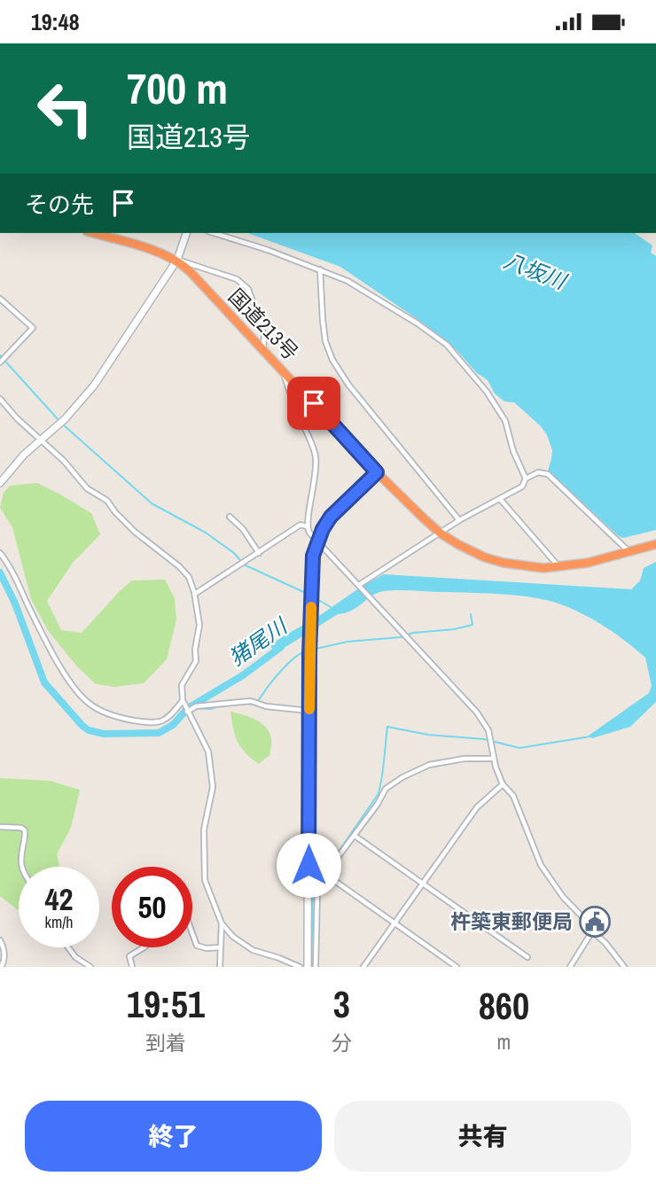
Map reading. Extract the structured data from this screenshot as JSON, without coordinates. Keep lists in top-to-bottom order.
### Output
{
  "streets": {
    "highway": ["国道213号"]
  },
  "water": ["八坂川", "猪尾川"],
  "places": {
    "public building": ["杵築東郵便局"]
  },
  "page": {
    "status": "19:48",
    "turn": ["700 m", "国道213号"],
    "then": "その先",
    "speed": "42 km/h",
    "limit": "50",
    "eta": [
      "19:51",
      "到着",
      "3",
      "分",
      "860",
      "m"
    ],
    "buttons": ["終了", "共有"]
  }
}
